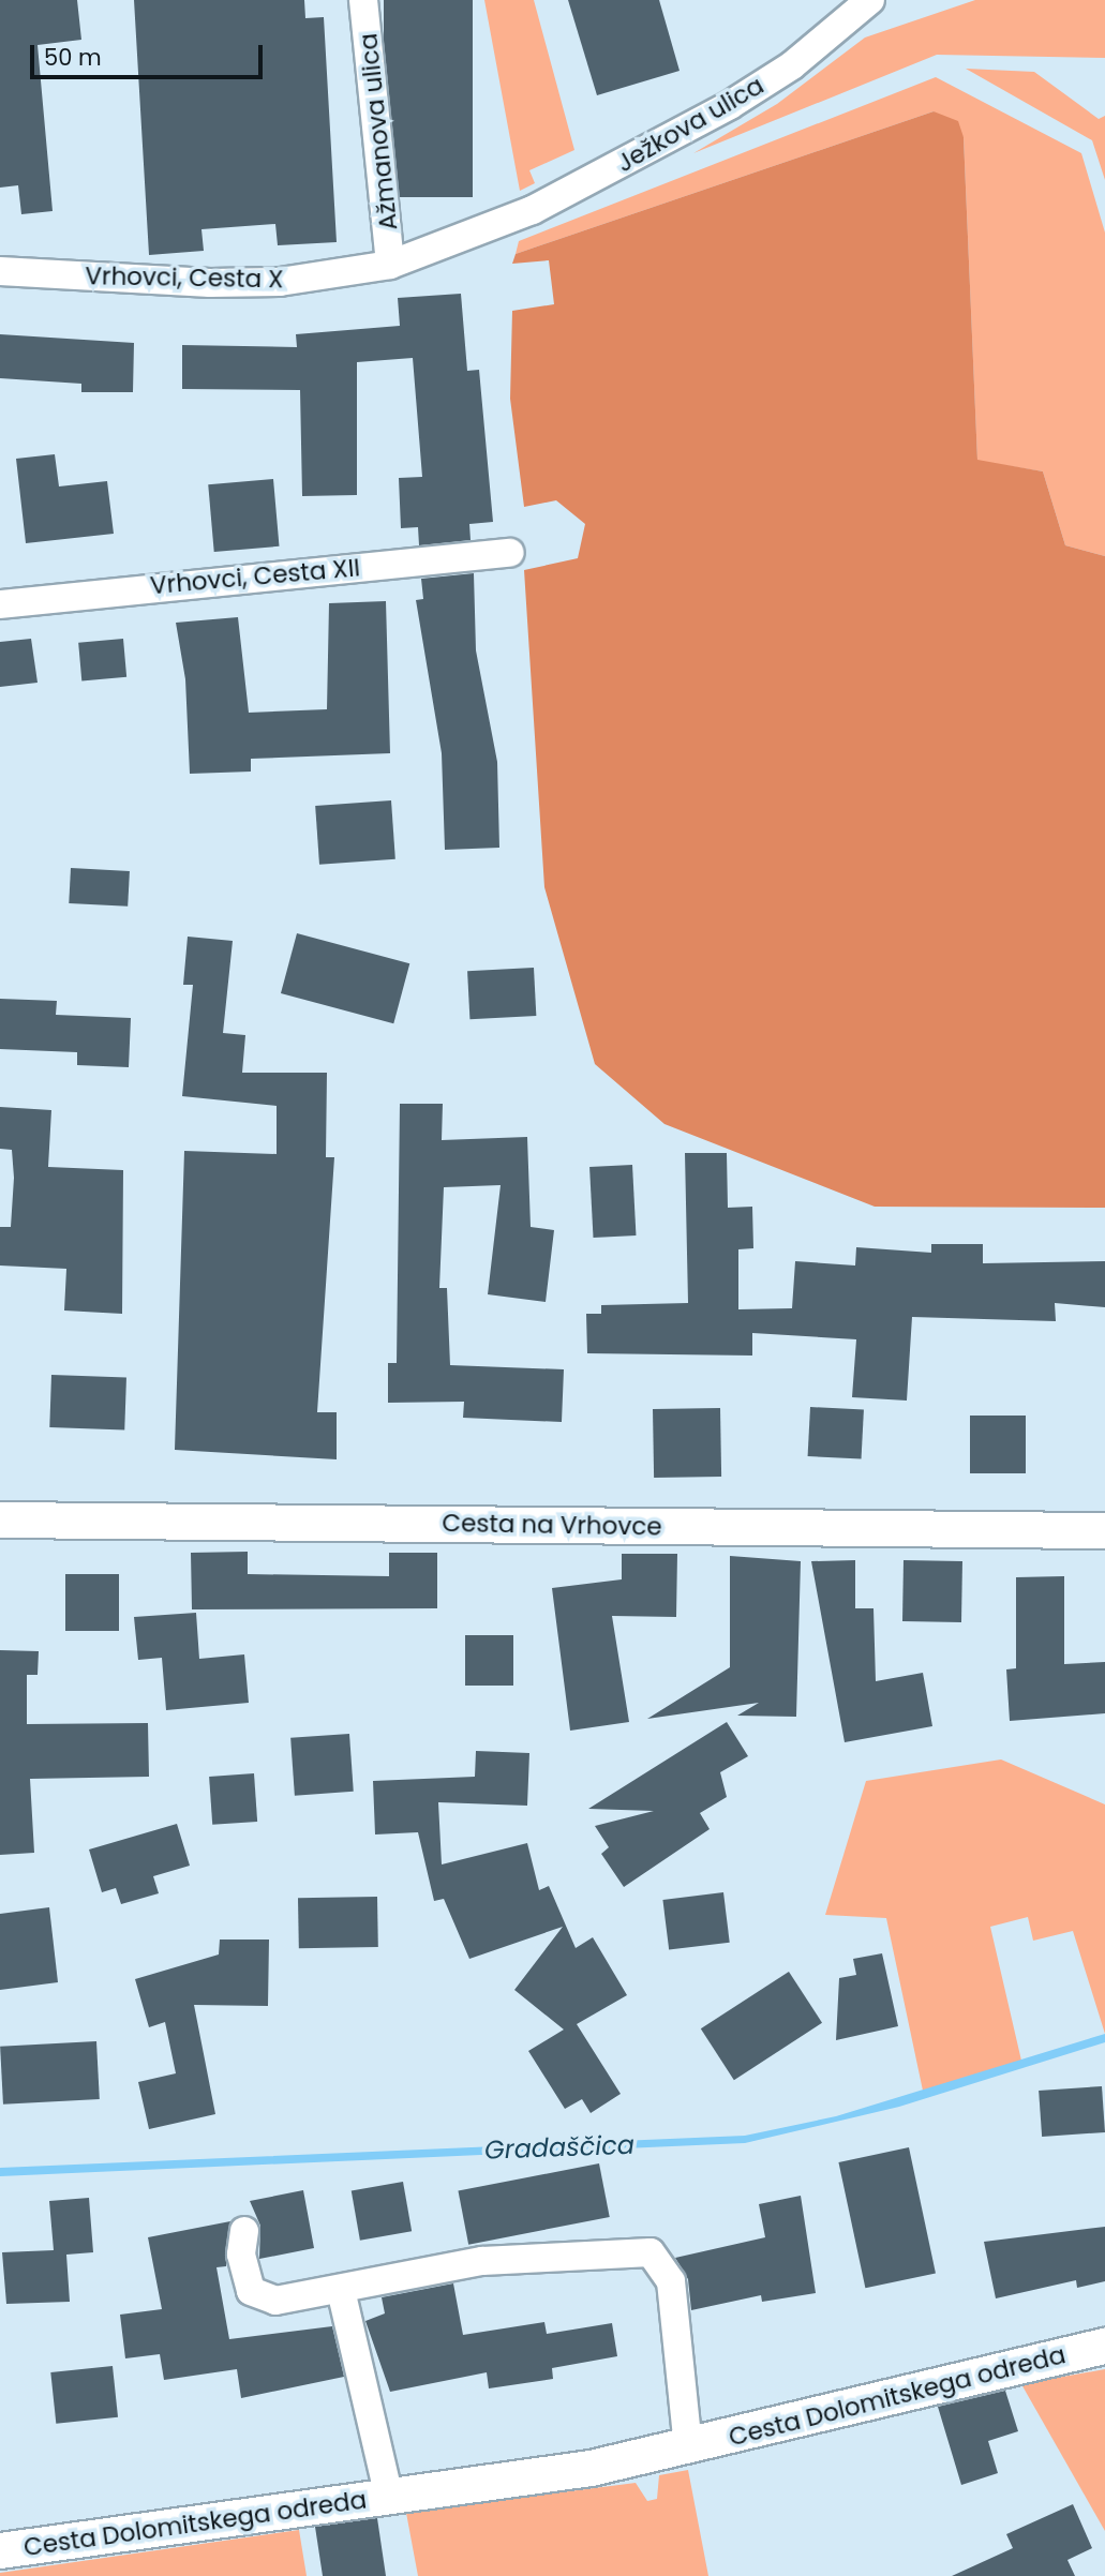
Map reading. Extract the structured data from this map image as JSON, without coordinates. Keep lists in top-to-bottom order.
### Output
{
  "streets": {
    "street": [
      "Ježkova ulica",
      "Ažmanova ulica",
      "Vrhovci, Cesta X",
      "Vrhovci, Cesta XII",
      "Cesta na Vrhovce",
      "Cesta Dolomitskega odreda"
    ]
  },
  "crossings": [
    ["Ježkova ulica", "Vrhovci, Cesta X"],
    ["Ažmanova ulica", "Vrhovci, Cesta X"]
  ],
  "water": ["Gradaščica"],
  "scale_bar": "50 m"
}
